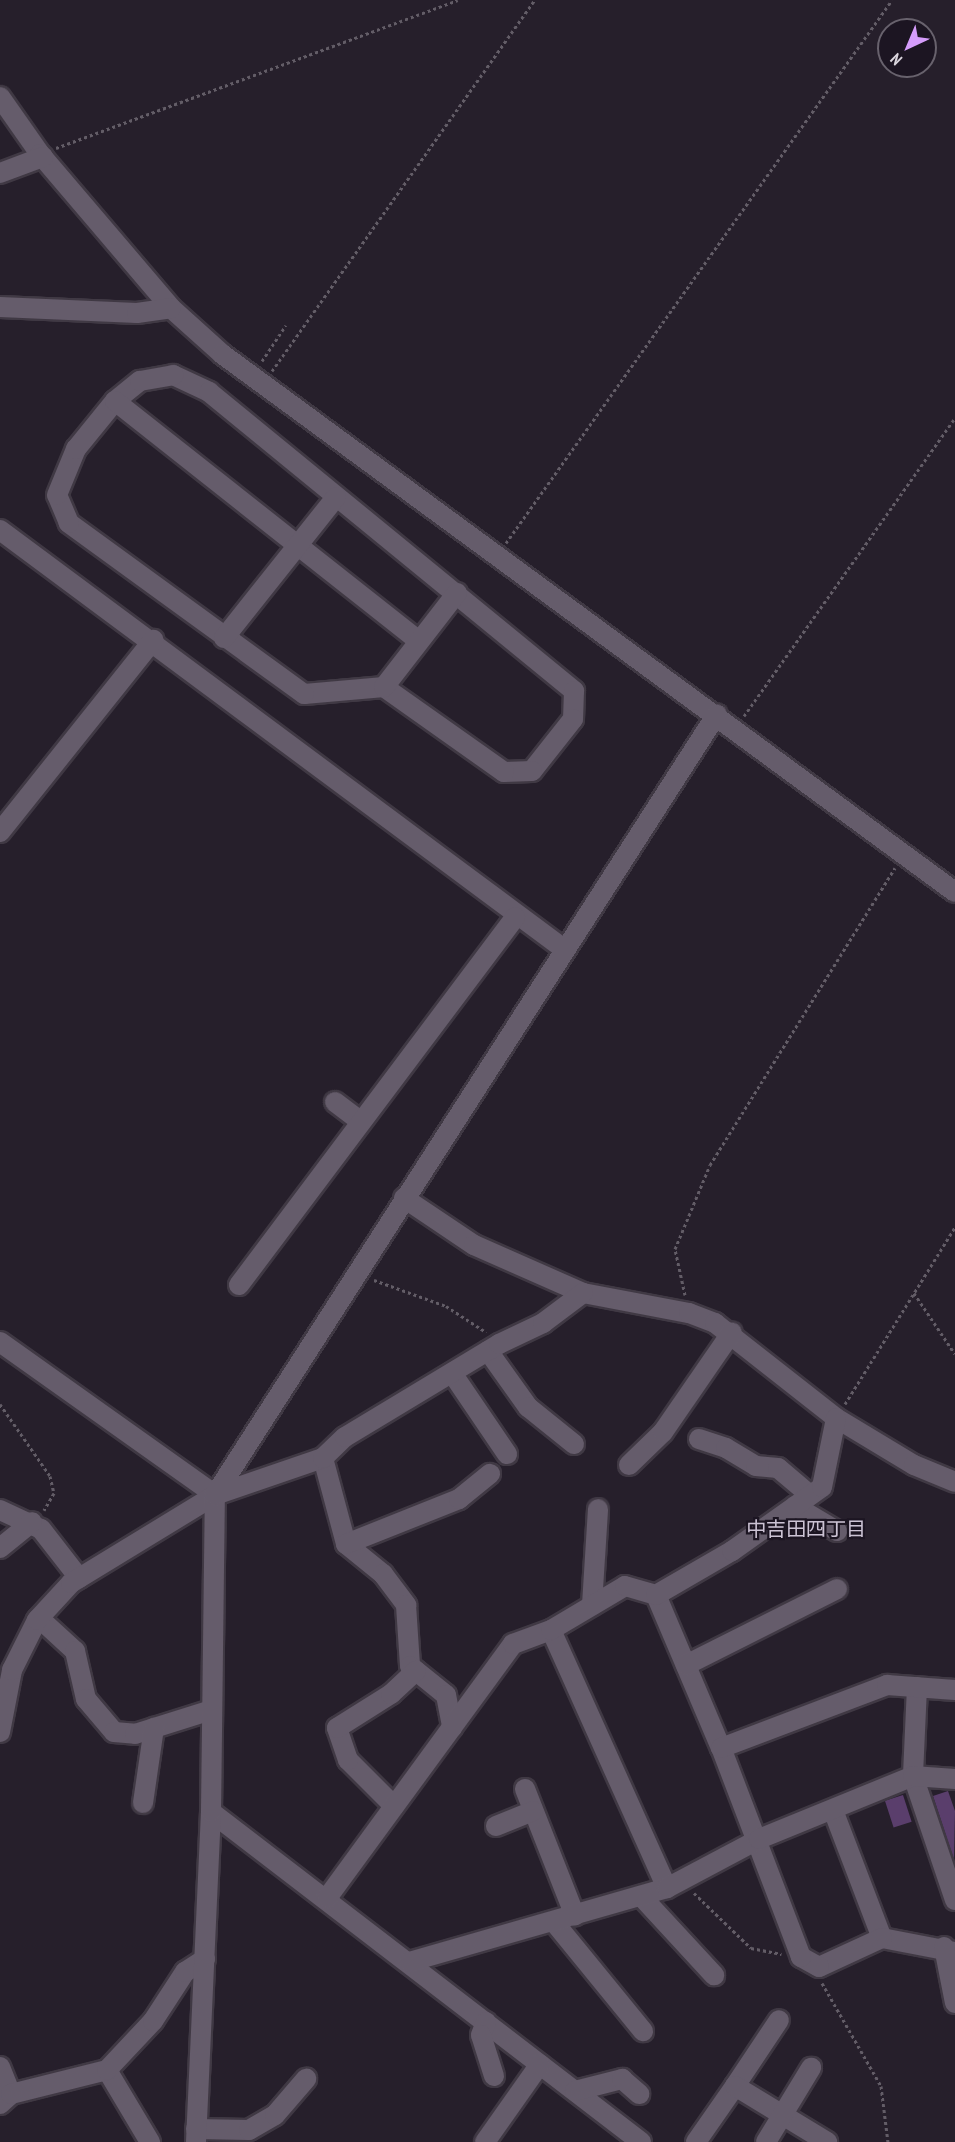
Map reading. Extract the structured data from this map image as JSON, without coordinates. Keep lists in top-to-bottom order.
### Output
{
  "districts": ["中吉田四丁目"],
  "north": "bottom left"
}
